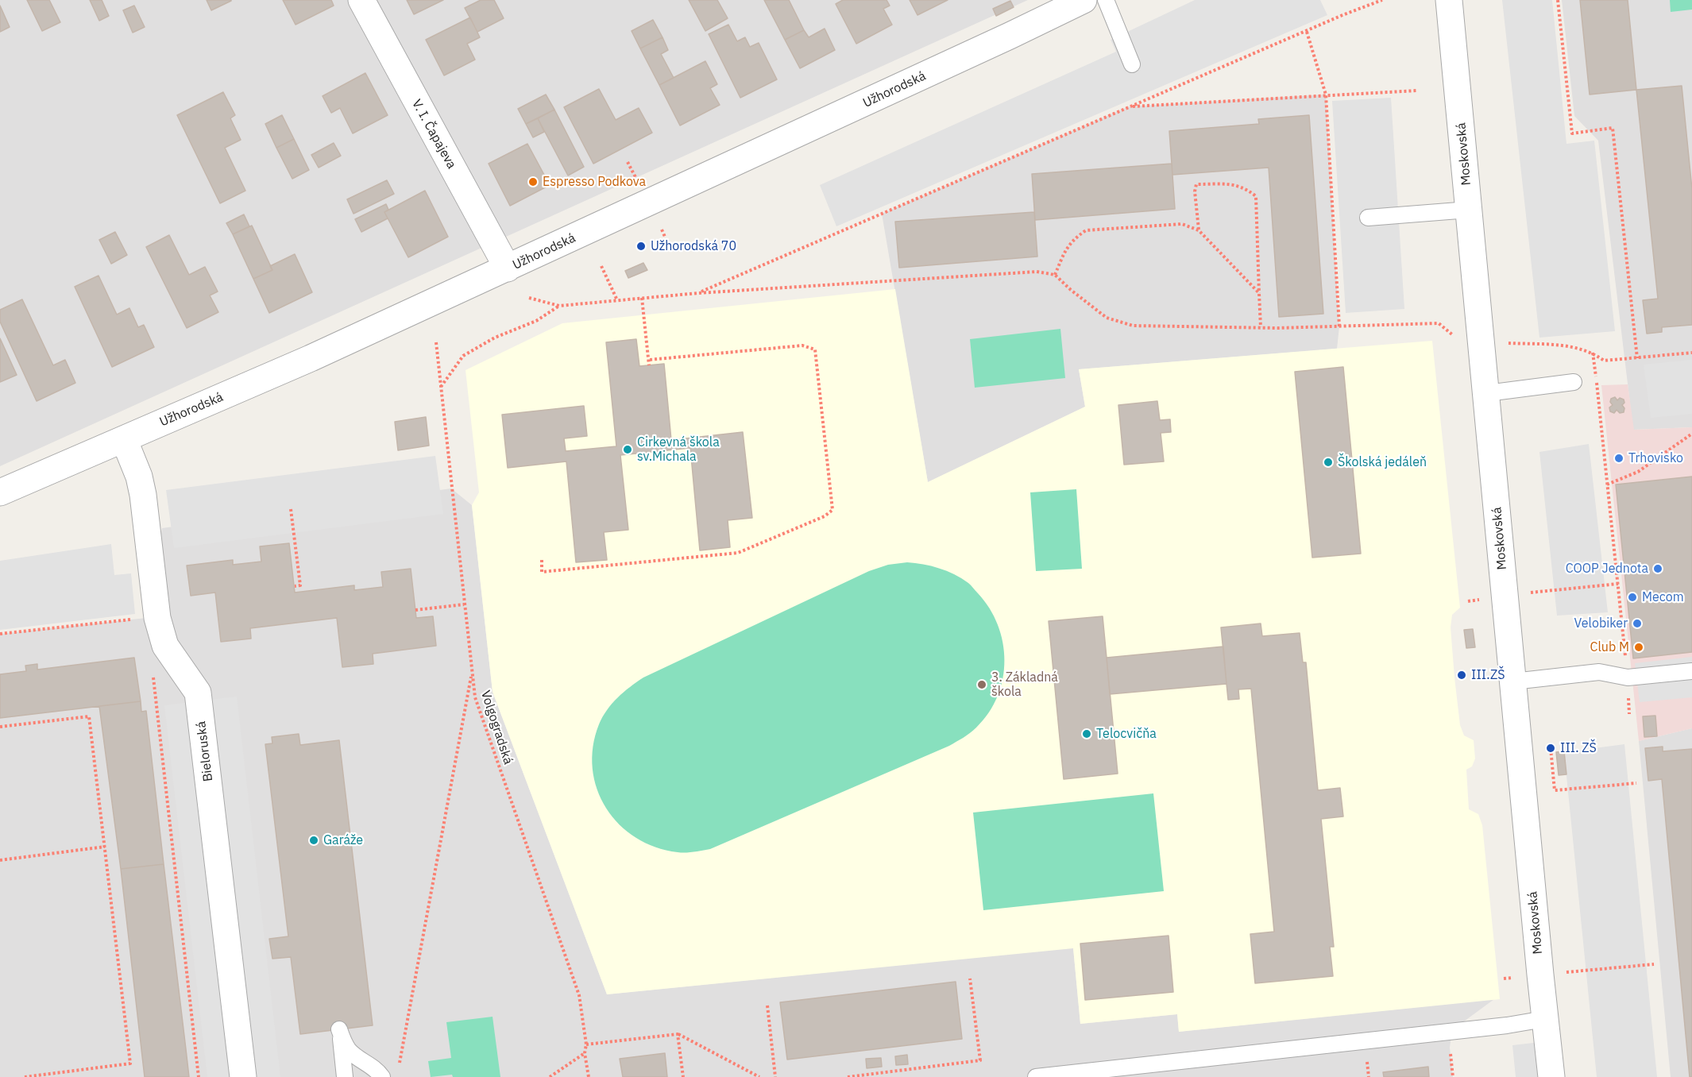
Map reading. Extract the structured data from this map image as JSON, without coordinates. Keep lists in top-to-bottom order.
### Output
{
  "streets": {
    "street": [
      "Užhorodská",
      "V. I. Čapajeva",
      "Moskovská",
      "Bieloruská"
    ],
    "path": ["Volgogradská"]
  },
  "crossings": [
    ["Užhorodská", "V. I. Čapajeva"],
    ["Užhorodská", "Bieloruská"]
  ],
  "places": [
    "Espresso Podkova",
    "Užhorodská 70",
    "Cirkevná škola sv.Michala",
    "Trhovisko",
    "Školská jedáleň",
    "COOP Jednota",
    "Mecom",
    "Velobiker",
    "Club M",
    "III.ZŠ",
    "3. Základná škola",
    "Telocvičňa",
    "III. ZŠ",
    "Garáže"
  ]
}
